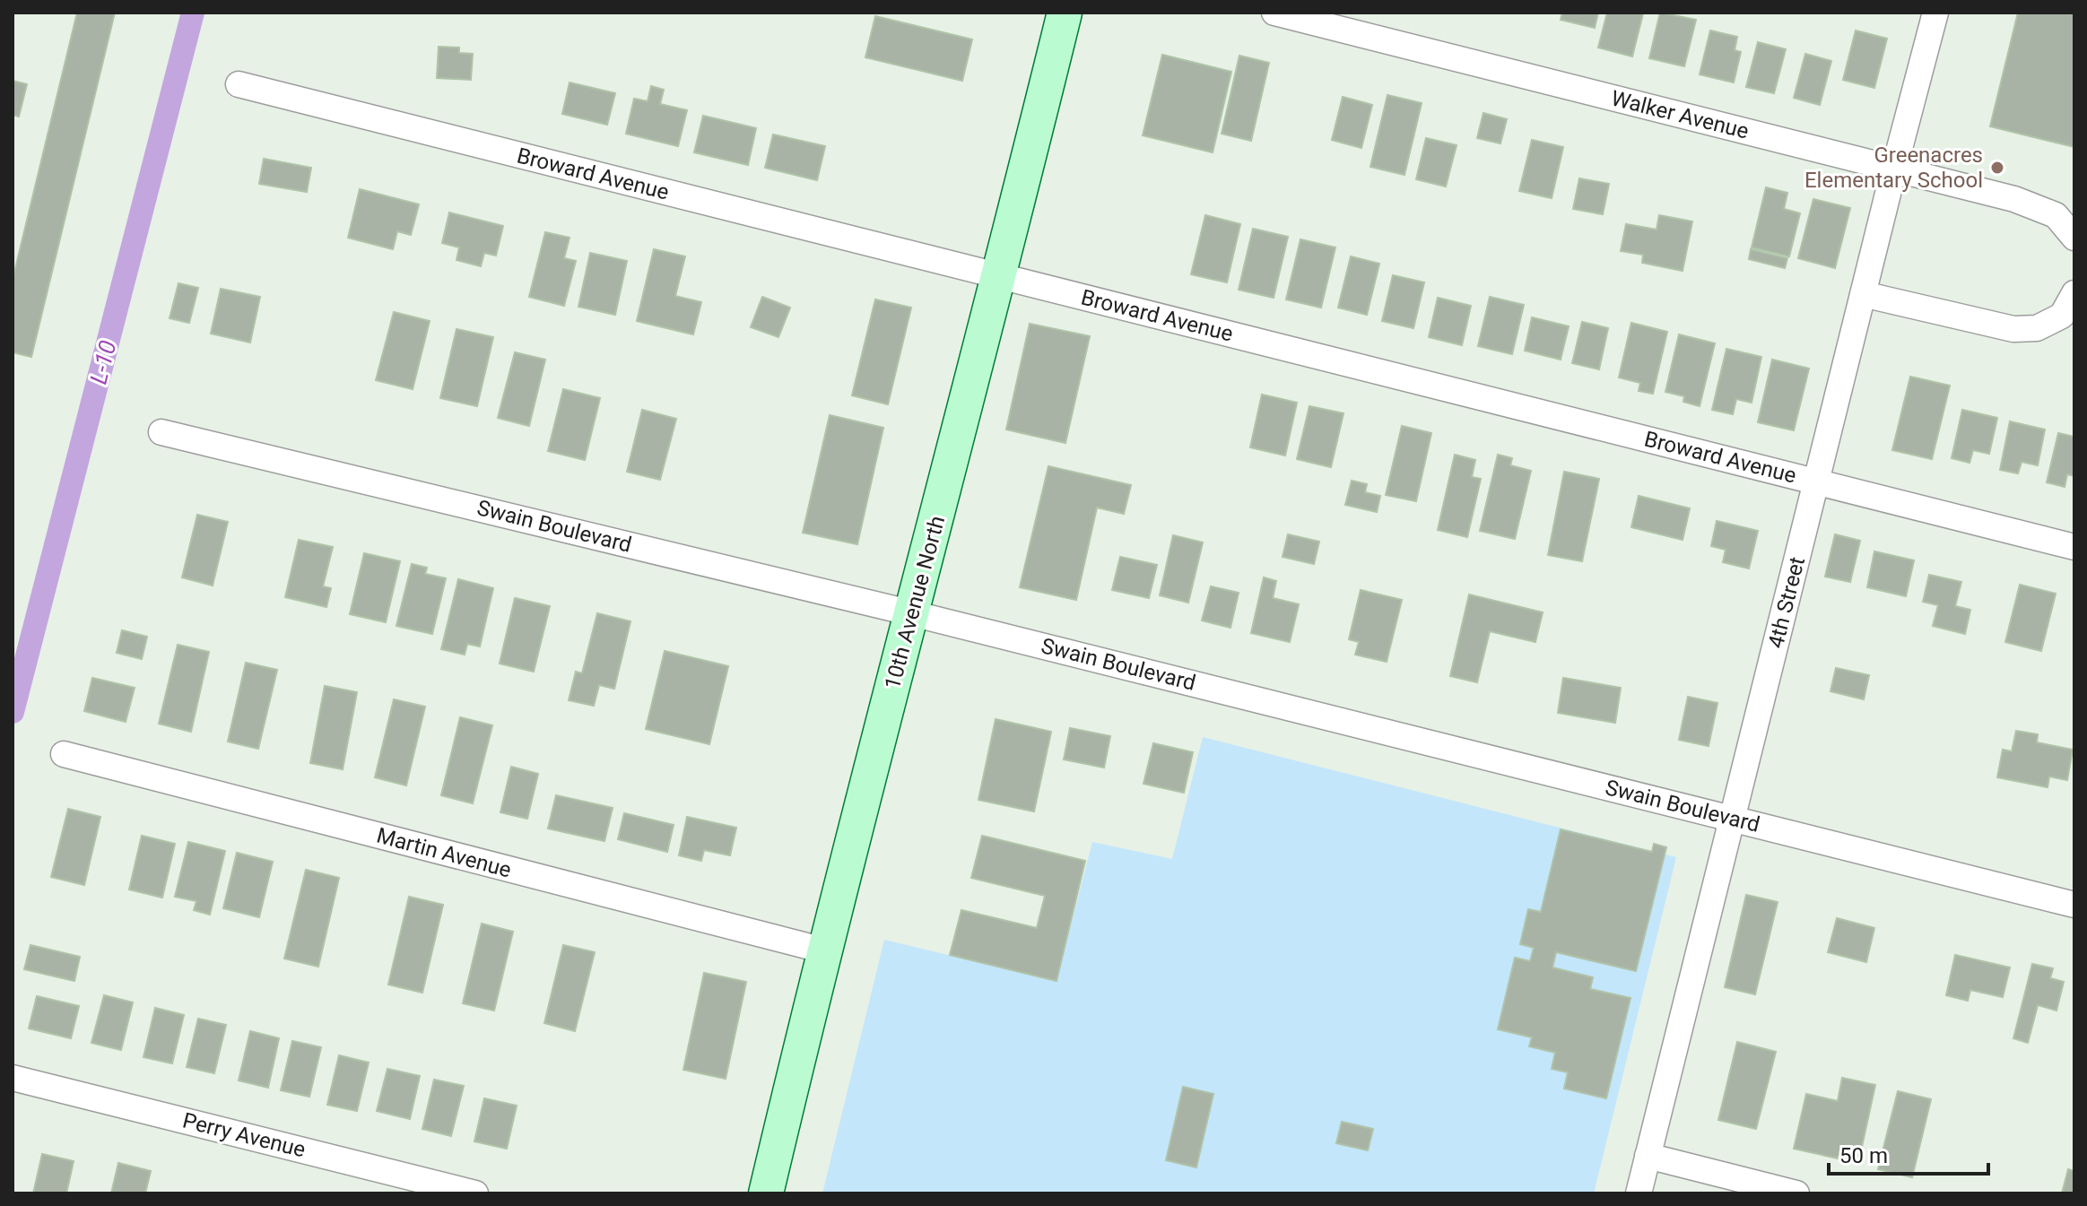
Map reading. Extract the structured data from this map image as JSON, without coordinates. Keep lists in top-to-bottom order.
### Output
{
  "streets": {
    "street": [
      "Walker Avenue",
      "Broward Avenue",
      "Swain Boulevard",
      "10th Avenue North",
      "4th Street",
      "Martin Avenue",
      "Perry Avenue"
    ]
  },
  "crossings": [
    ["Walker Avenue", "4th Street"],
    ["Broward Avenue", "10th Avenue North"],
    ["Broward Avenue", "4th Street"],
    ["Swain Boulevard", "10th Avenue North"],
    ["Swain Boulevard", "4th Street"],
    ["10th Avenue North", "Martin Avenue"]
  ],
  "water": ["L-10"],
  "places": ["Greenacres Elementary School"],
  "scale_bar": "50 m"
}
